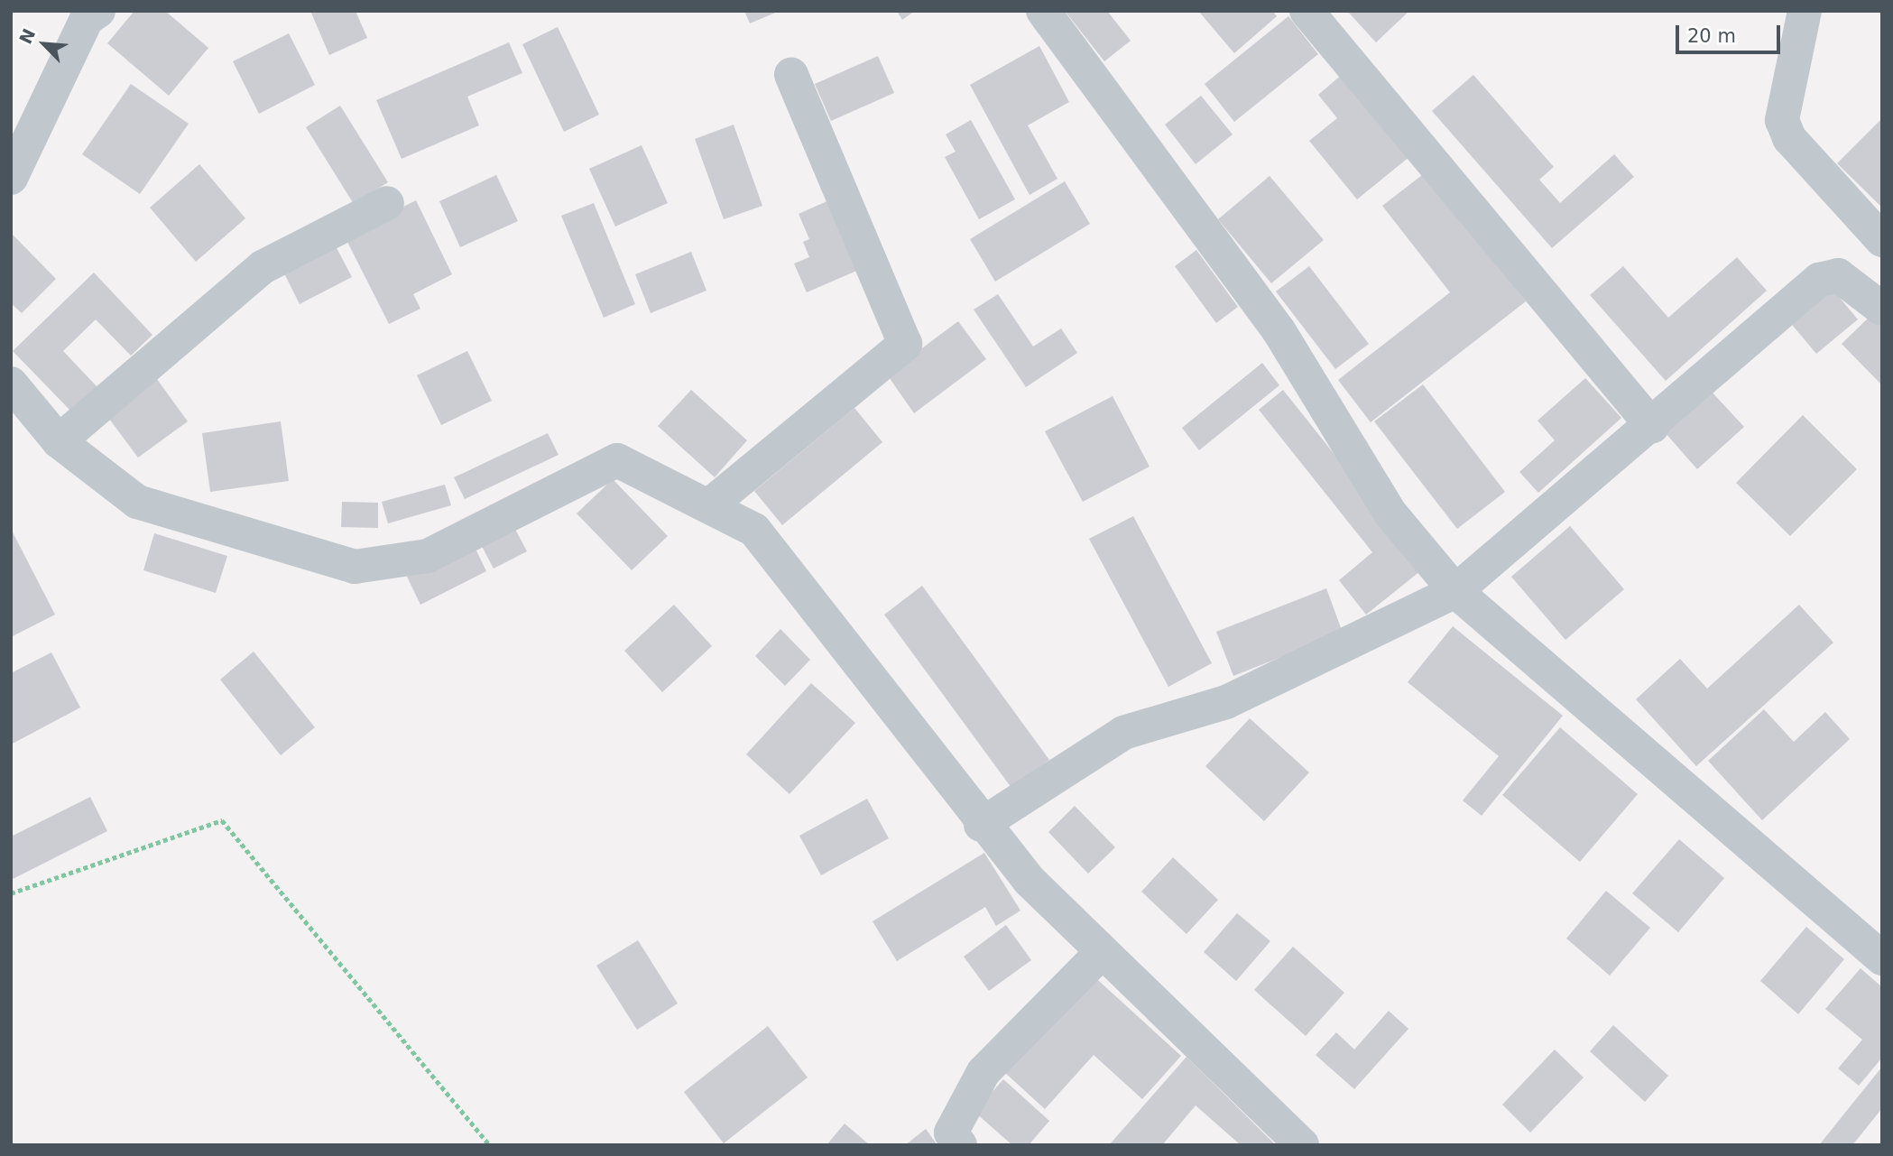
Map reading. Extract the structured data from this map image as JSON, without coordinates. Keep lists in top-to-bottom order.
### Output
{
  "scale_bar": "20 m",
  "north": "top left"
}
